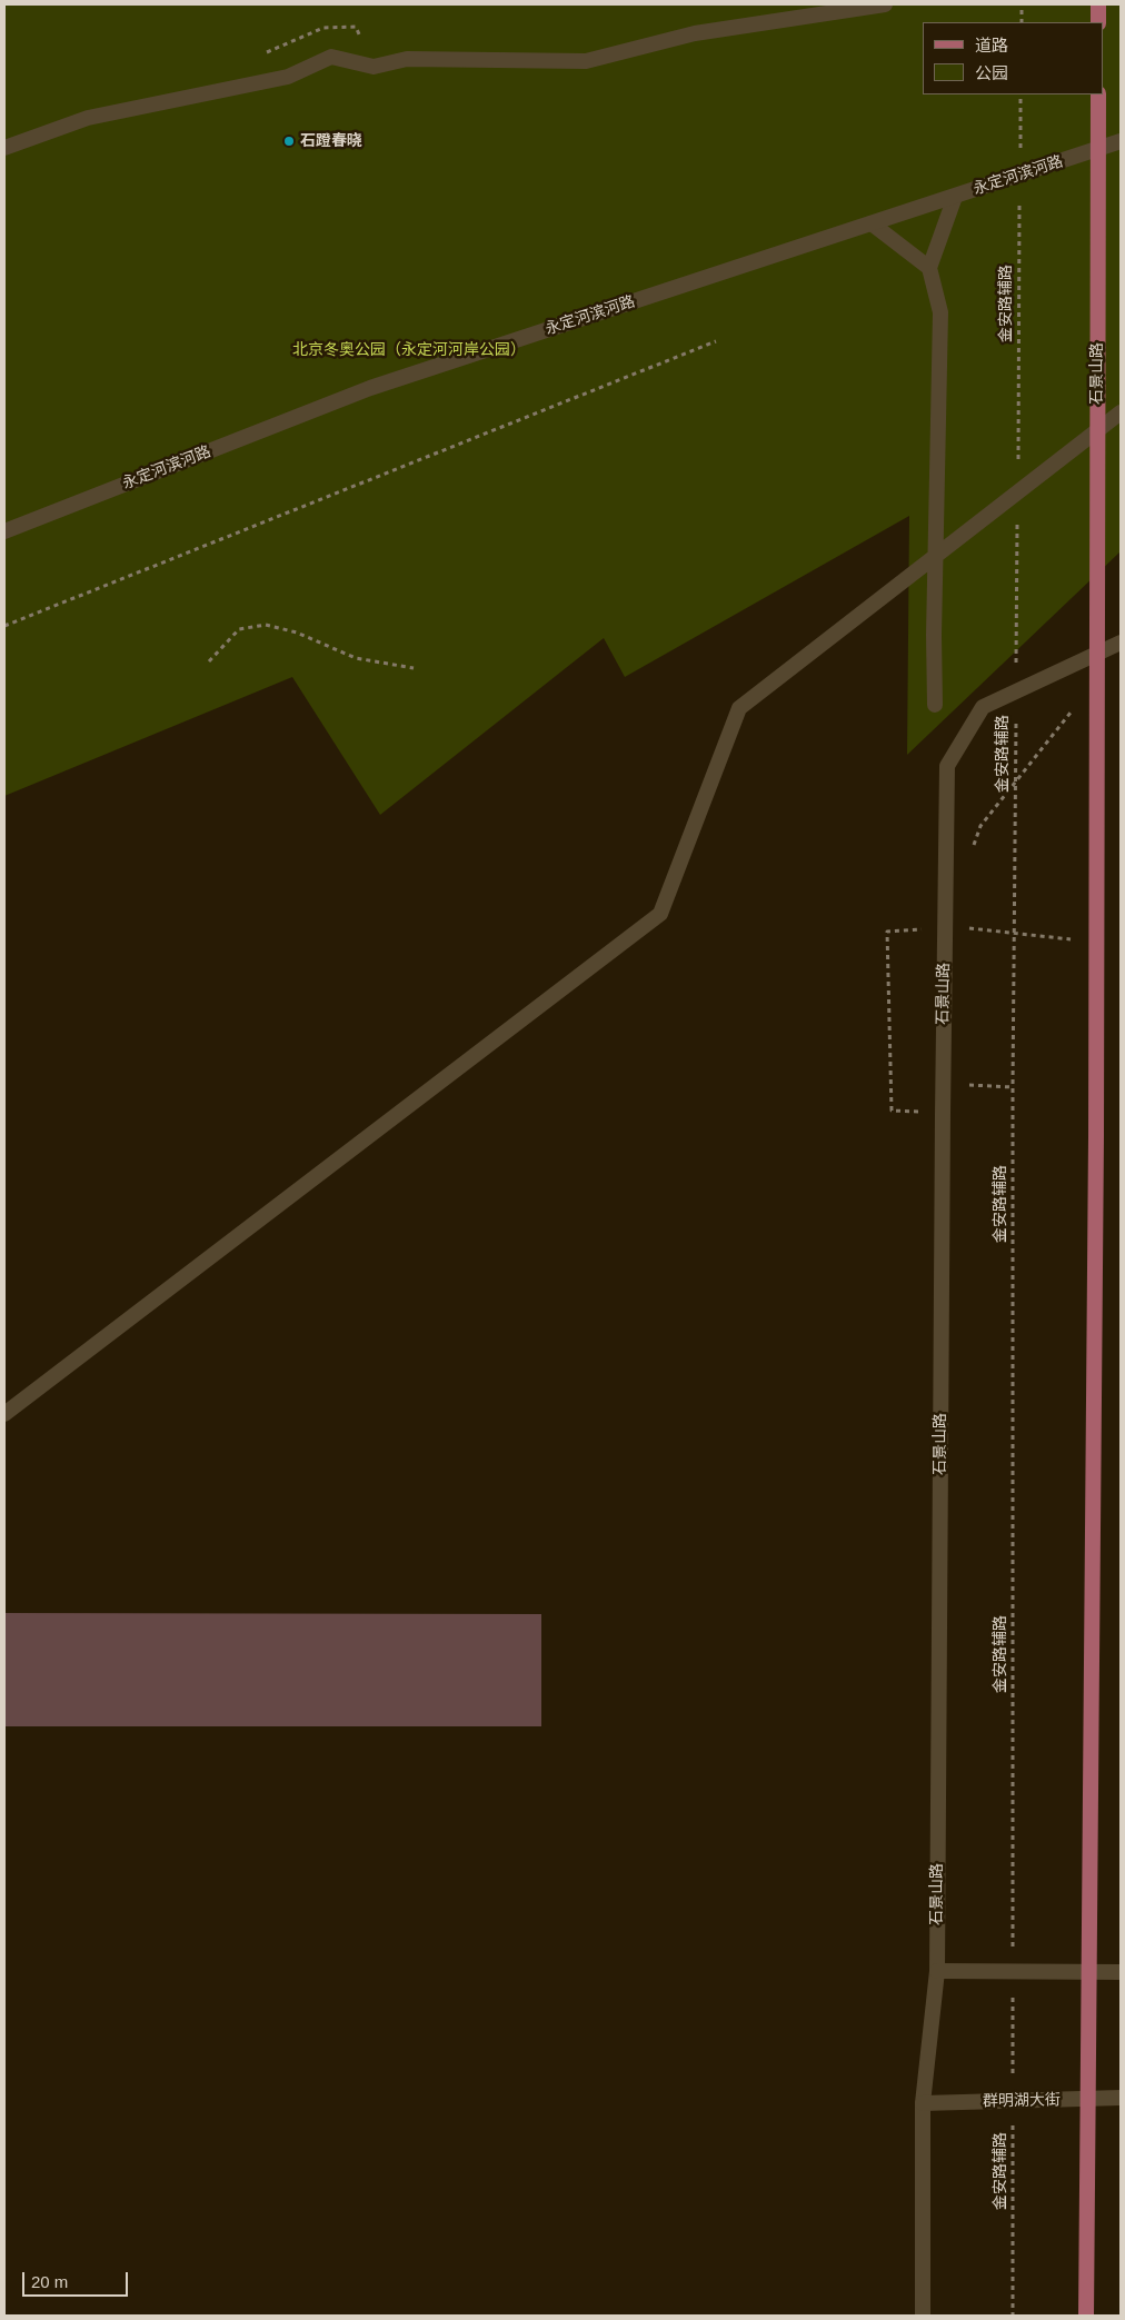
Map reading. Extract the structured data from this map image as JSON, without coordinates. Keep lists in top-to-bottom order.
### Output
{
  "streets": {
    "main road": ["石景山路"],
    "street": ["永定河滨河路", "群明湖大街"],
    "path": ["金安路辅路"]
  },
  "crossings": [
    ["石景山路", "群明湖大街"]
  ],
  "parks": ["北京冬奥公园（永定河河岸公园）"],
  "places": ["石蹬春晓"],
  "legend": ["道路", "公园"],
  "scale_bar": "20 m"
}
